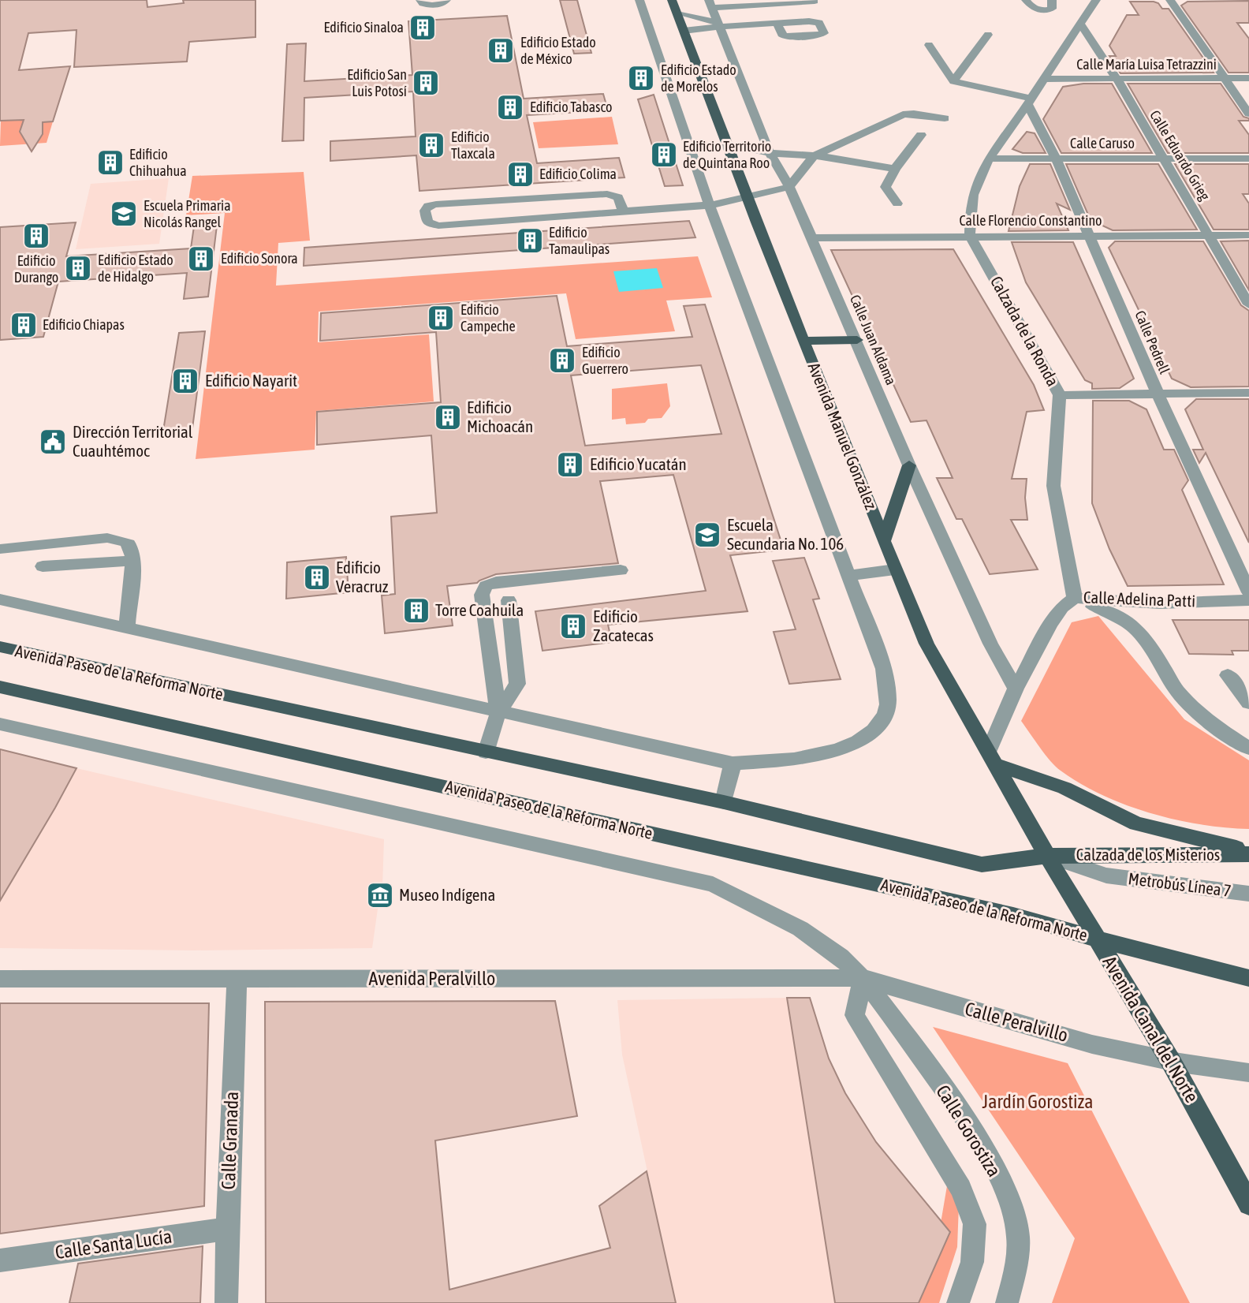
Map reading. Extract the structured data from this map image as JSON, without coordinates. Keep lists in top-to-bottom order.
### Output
{
  "streets": {
    "main road": [
      "Avenida Manuel González",
      "Avenida Paseo de la Reforma Norte",
      "Calzada de los Misterios",
      "Avenida Canal del Norte"
    ],
    "street": [
      "Calle María Luisa Tetrazzini",
      "Calle Caruso",
      "Calle Eduardo Grieg",
      "Calle Florencio Constantino",
      "Calzada de la Ronda",
      "Calle Juan Aldama",
      "Calle Pedrell",
      "Calle Adelina Patti",
      "Metrobús Línea 7",
      "Avenida Peralvillo",
      "Calle Peralvillo",
      "Calle Gorostiza",
      "Calle Granada",
      "Calle Santa Lucía"
    ]
  },
  "crossings": [
    ["Calle María Luisa Tetrazzini", "Calle Eduardo Grieg"],
    ["Calle Caruso", "Calle Eduardo Grieg"],
    ["Calle Caruso", "Calle Pedrell"],
    ["Calle Eduardo Grieg", "Calle Florencio Constantino"],
    ["Calle Florencio Constantino", "Calzada de la Ronda"],
    ["Calle Florencio Constantino", "Calle Juan Aldama"],
    ["Calle Florencio Constantino", "Calle Pedrell"],
    ["Calzada de la Ronda", "Calle Adelina Patti"],
    ["Calle Juan Aldama", "Calle Adelina Patti"],
    ["Avenida Manuel González", "Calle Adelina Patti"],
    ["Avenida Manuel González", "Avenida Paseo de la Reforma Norte"],
    ["Avenida Manuel González", "Calzada de los Misterios"],
    ["Avenida Manuel González", "Metrobús Línea 7"],
    ["Avenida Manuel González", "Avenida Canal del Norte"],
    ["Avenida Paseo de la Reforma Norte", "Calzada de los Misterios"],
    ["Avenida Paseo de la Reforma Norte", "Metrobús Línea 7"],
    ["Avenida Paseo de la Reforma Norte", "Avenida Canal del Norte"],
    ["Calzada de los Misterios", "Metrobús Línea 7"],
    ["Calzada de los Misterios", "Avenida Canal del Norte"],
    ["Metrobús Línea 7", "Avenida Canal del Norte"],
    ["Avenida Peralvillo", "Calle Peralvillo"],
    ["Avenida Peralvillo", "Calle Gorostiza"],
    ["Avenida Peralvillo", "Calle Granada"],
    ["Calle Peralvillo", "Avenida Canal del Norte"],
    ["Calle Peralvillo", "Calle Gorostiza"],
    ["Calle Granada", "Calle Santa Lucía"]
  ],
  "parks": ["Jardín Gorostiza"],
  "places": {
    "building": [
      "Edificio Sinaloa",
      "Edificio Estado de México",
      "Edificio Estado de Morelos",
      "Edificio San Luis Potosí",
      "Edificio Tabasco",
      "Edificio Tlaxcala",
      "Edificio Territorio de Quintana Roo",
      "Edificio Chihuahua",
      "Edificio Colima",
      "Edificio Durango",
      "Edificio Tamaulipas",
      "Edificio Sonora",
      "Edificio Estado de Hidalgo",
      "Edificio Campeche",
      "Edificio Chiapas",
      "Edificio Guerrero",
      "Edificio Nayarit",
      "Edificio Michoacán",
      "Edificio Yucatán",
      "Edificio Veracruz",
      "Torre Coahuila",
      "Edificio Zacatecas"
    ],
    "school or university": ["Escuela Primaria Nicolás Rangel", "Escuela Secundaria No. 106"],
    "public building": ["Dirección Territorial Cuauhtémoc"],
    "museum": ["Museo Indígena"]
  }
}
